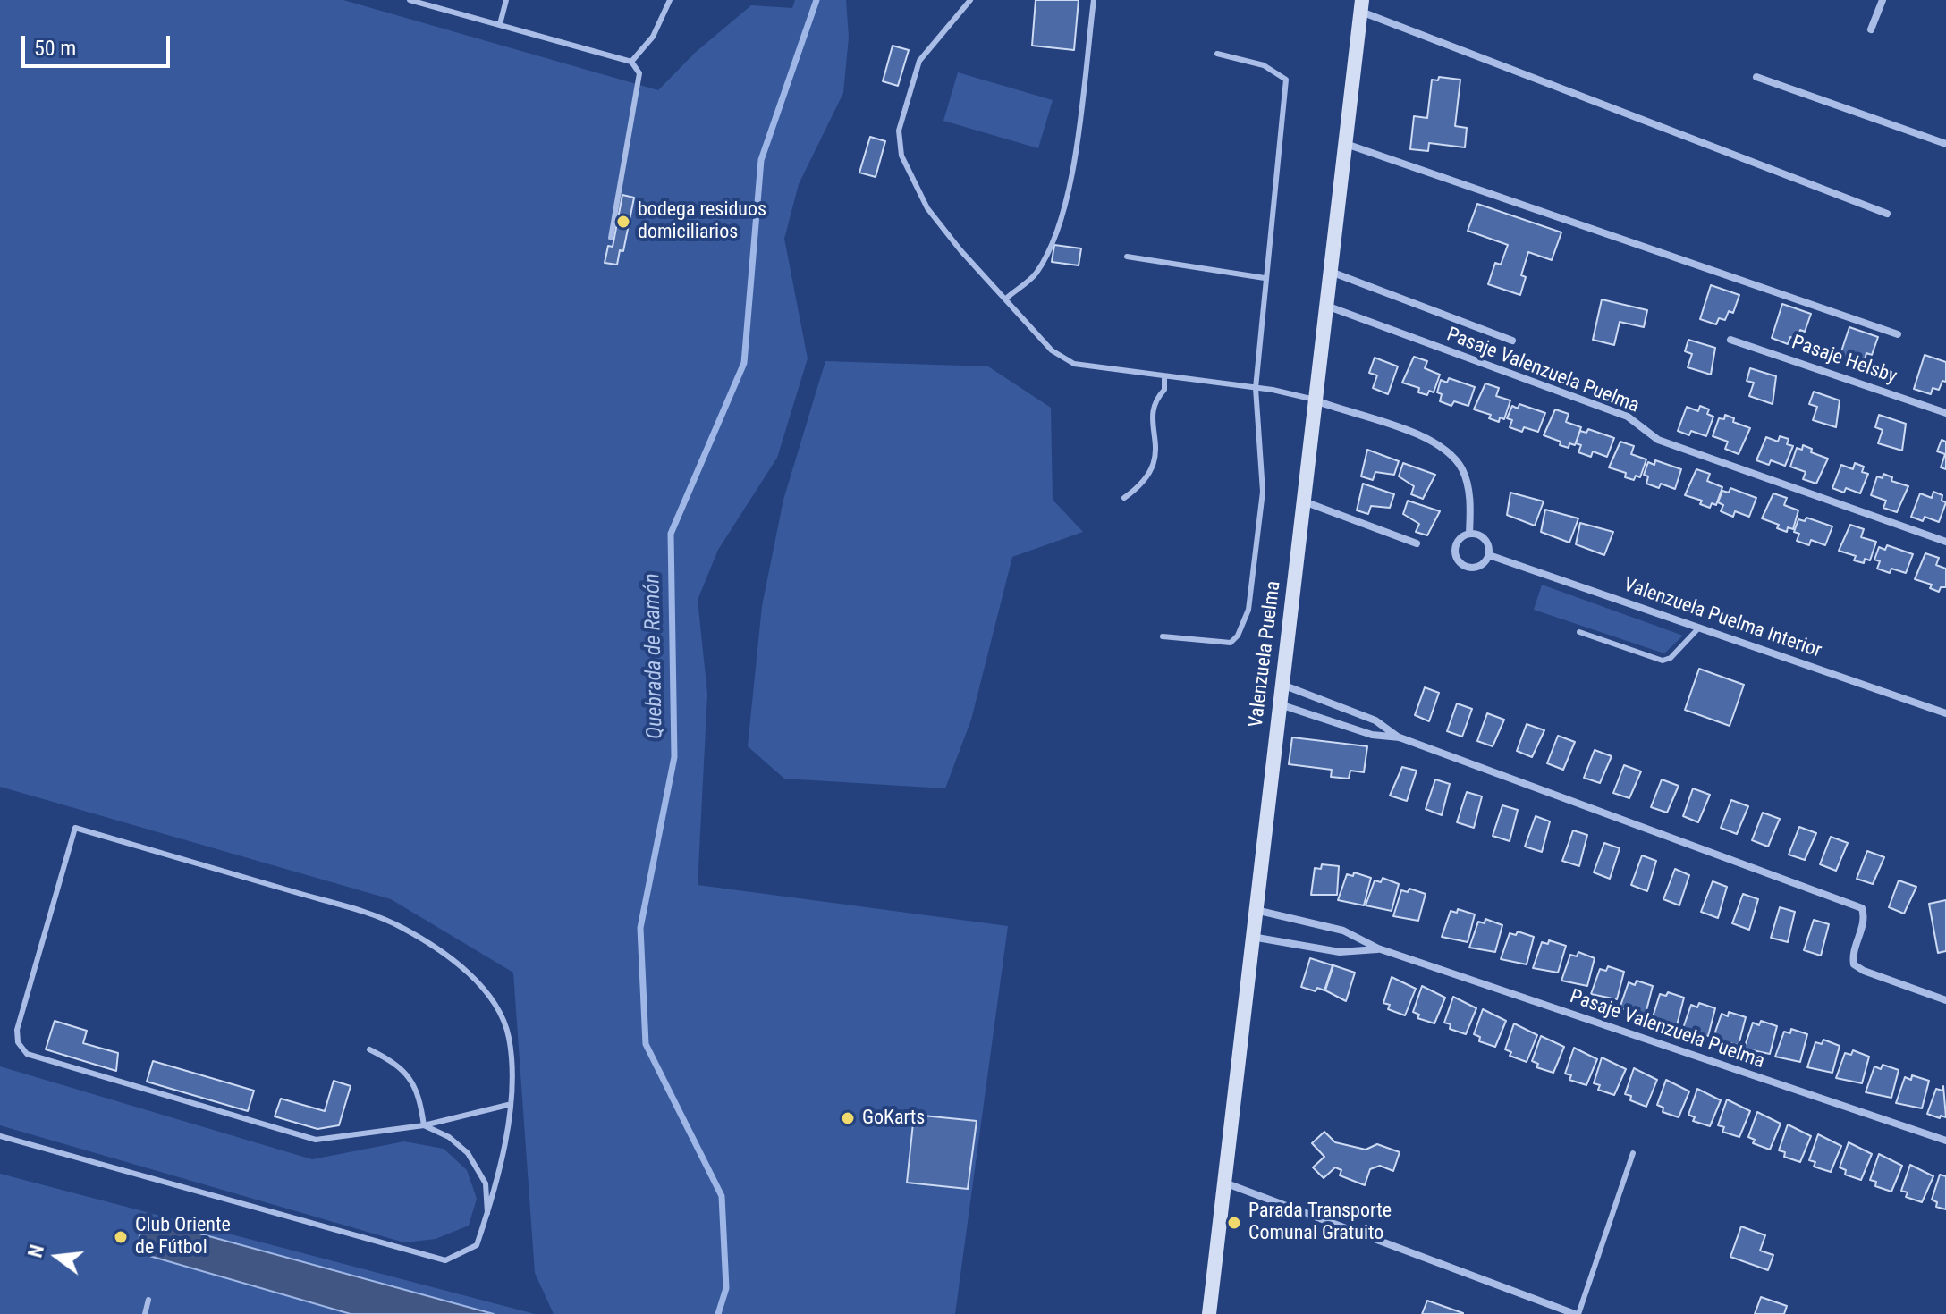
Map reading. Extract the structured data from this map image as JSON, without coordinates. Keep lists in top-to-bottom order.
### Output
{
  "streets": {
    "street": [
      "Pasaje Helsby",
      "Pasaje Valenzuela Puelma",
      "Valenzuela Puelma Interior",
      "Valenzuela Puelma"
    ]
  },
  "crossings": [
    ["Pasaje Valenzuela Puelma", "Valenzuela Puelma"]
  ],
  "water": ["Quebrada de Ramón"],
  "places": [
    "bodega residuos domiciliarios",
    "GoKarts",
    "Parada Transporte Comunal Gratuito",
    "Club Oriente de Fútbol"
  ],
  "scale_bar": "50 m",
  "north": "left"
}
